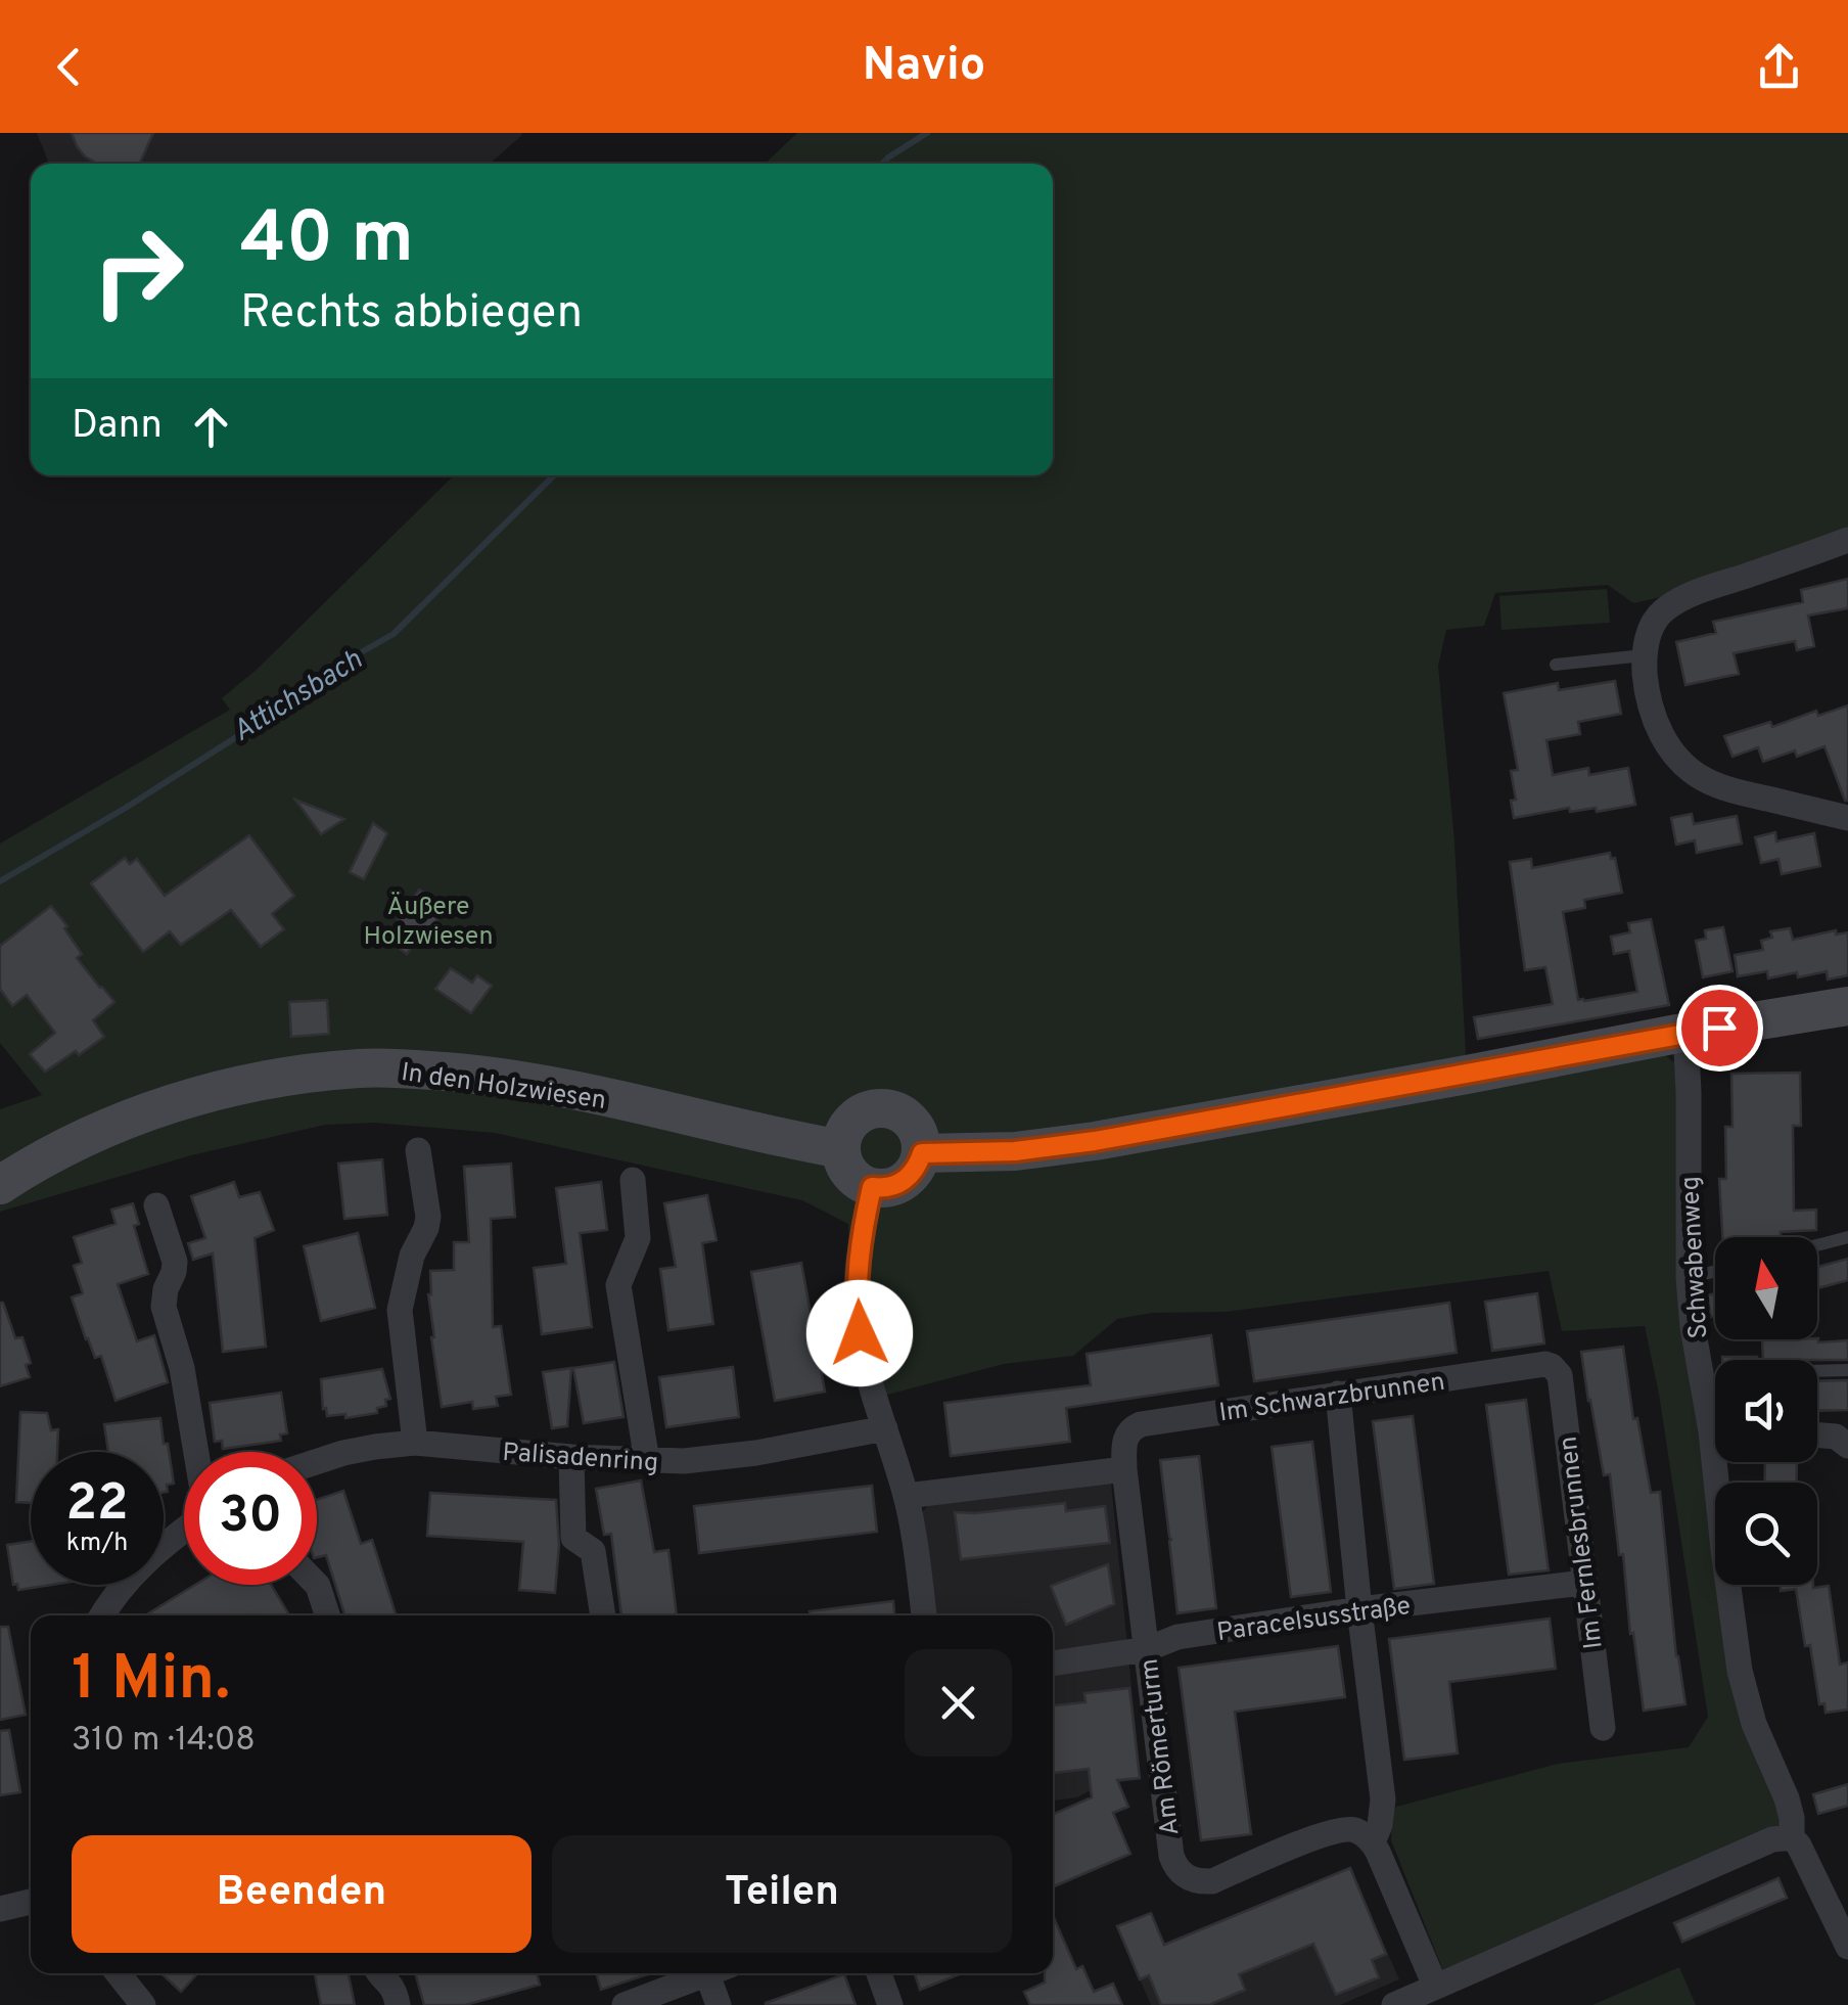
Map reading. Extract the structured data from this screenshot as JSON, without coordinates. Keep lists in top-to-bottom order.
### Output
{
  "streets": {
    "street": [
      "In den Holzwiesen",
      "Schwabenweg",
      "Im Schwarzbrunnen",
      "Palisadenring",
      "Im Fernlesbrunnen",
      "Paracelsusstraße",
      "Am Römerturm"
    ]
  },
  "crossings": [
    ["Im Schwarzbrunnen", "Im Fernlesbrunnen"],
    ["Im Schwarzbrunnen", "Am Römerturm"],
    ["Im Fernlesbrunnen", "Paracelsusstraße"],
    ["Paracelsusstraße", "Am Römerturm"]
  ],
  "water": ["Attichsbach"],
  "parks": ["Äußere Holzwiesen"],
  "north": "top",
  "page": {
    "header": "Navio",
    "turn": ["40 m", "Rechts abbiegen"],
    "then": "Dann",
    "speed": "22 km/h",
    "limit": "30",
    "heading": ["1 Min.", "310 m · 14:08"],
    "buttons": ["Beenden", "Teilen"]
  }
}
